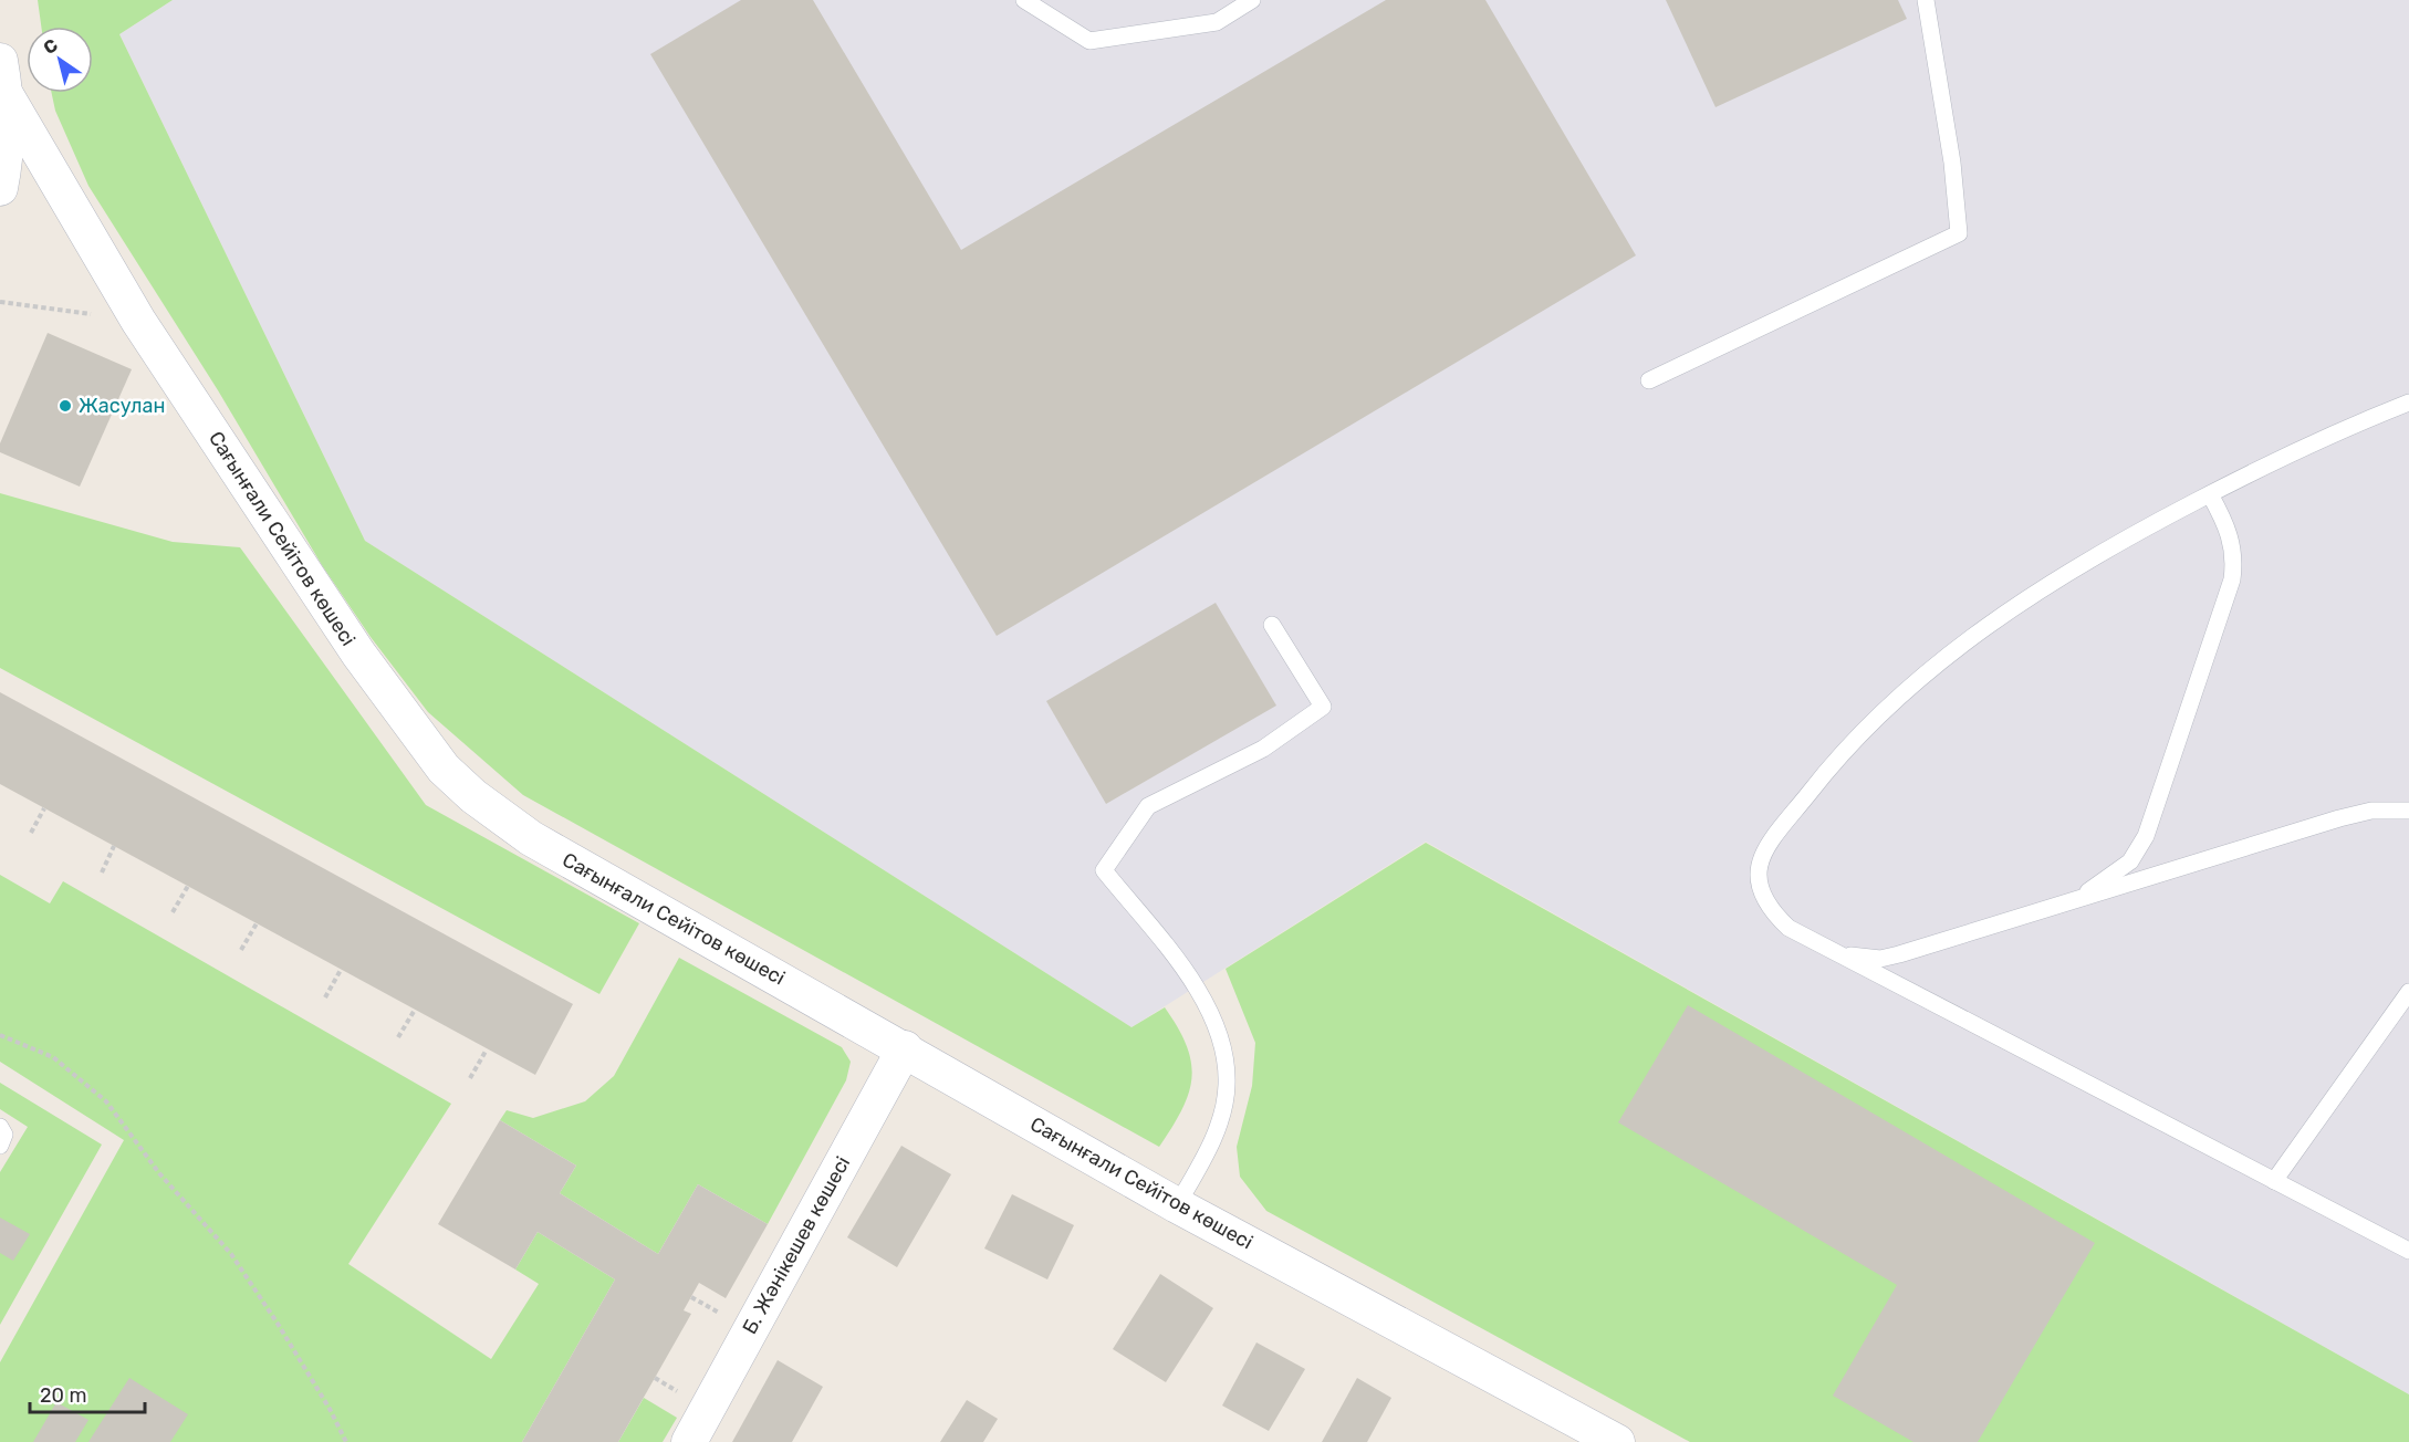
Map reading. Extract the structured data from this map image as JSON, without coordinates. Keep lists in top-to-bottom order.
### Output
{
  "streets": {
    "street": ["Сағынғали Сейітов көшесі", "Б. Жәнікешев көшесі"]
  },
  "crossings": [
    ["Сағынғали Сейітов көшесі", "Б. Жәнікешев көшесі"]
  ],
  "places": ["Жасулан"],
  "scale_bar": "20 m",
  "north": "top left"
}
